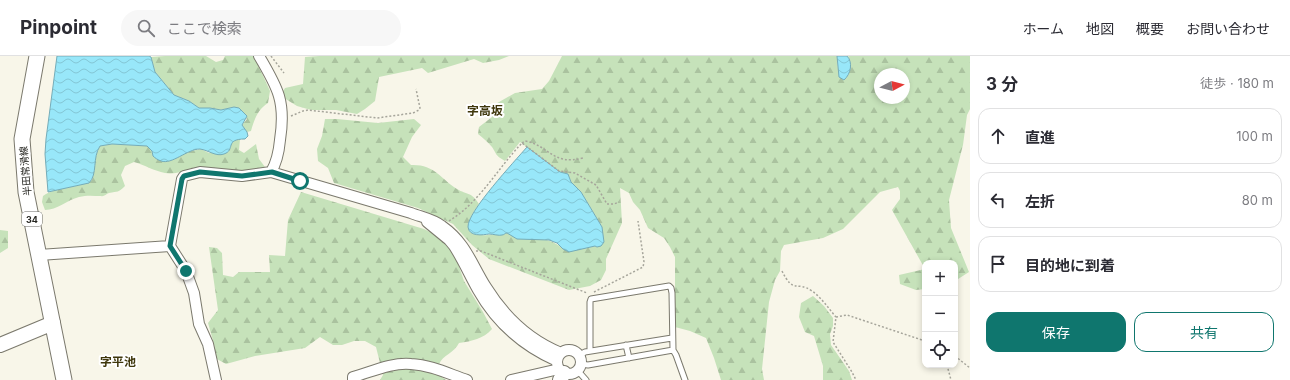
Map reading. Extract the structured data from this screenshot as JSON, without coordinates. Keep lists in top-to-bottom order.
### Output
{
  "streets": {
    "main road": ["半田常滑線", "34"]
  },
  "districts": ["字高坂", "字平池"],
  "north": "right",
  "page": {
    "header": "Pinpoint",
    "search": "ここで検索",
    "nav": [
      "ホーム",
      "地図",
      "概要",
      "お問い合わせ"
    ],
    "heading": ["3 分", "徒歩 · 180 m"],
    "list": [
      ["直進", "100 m"],
      ["左折", "80 m"],
      "目的地に到着"
    ],
    "map_buttons": ["+", "−"],
    "buttons": ["保存", "共有"]
  }
}
